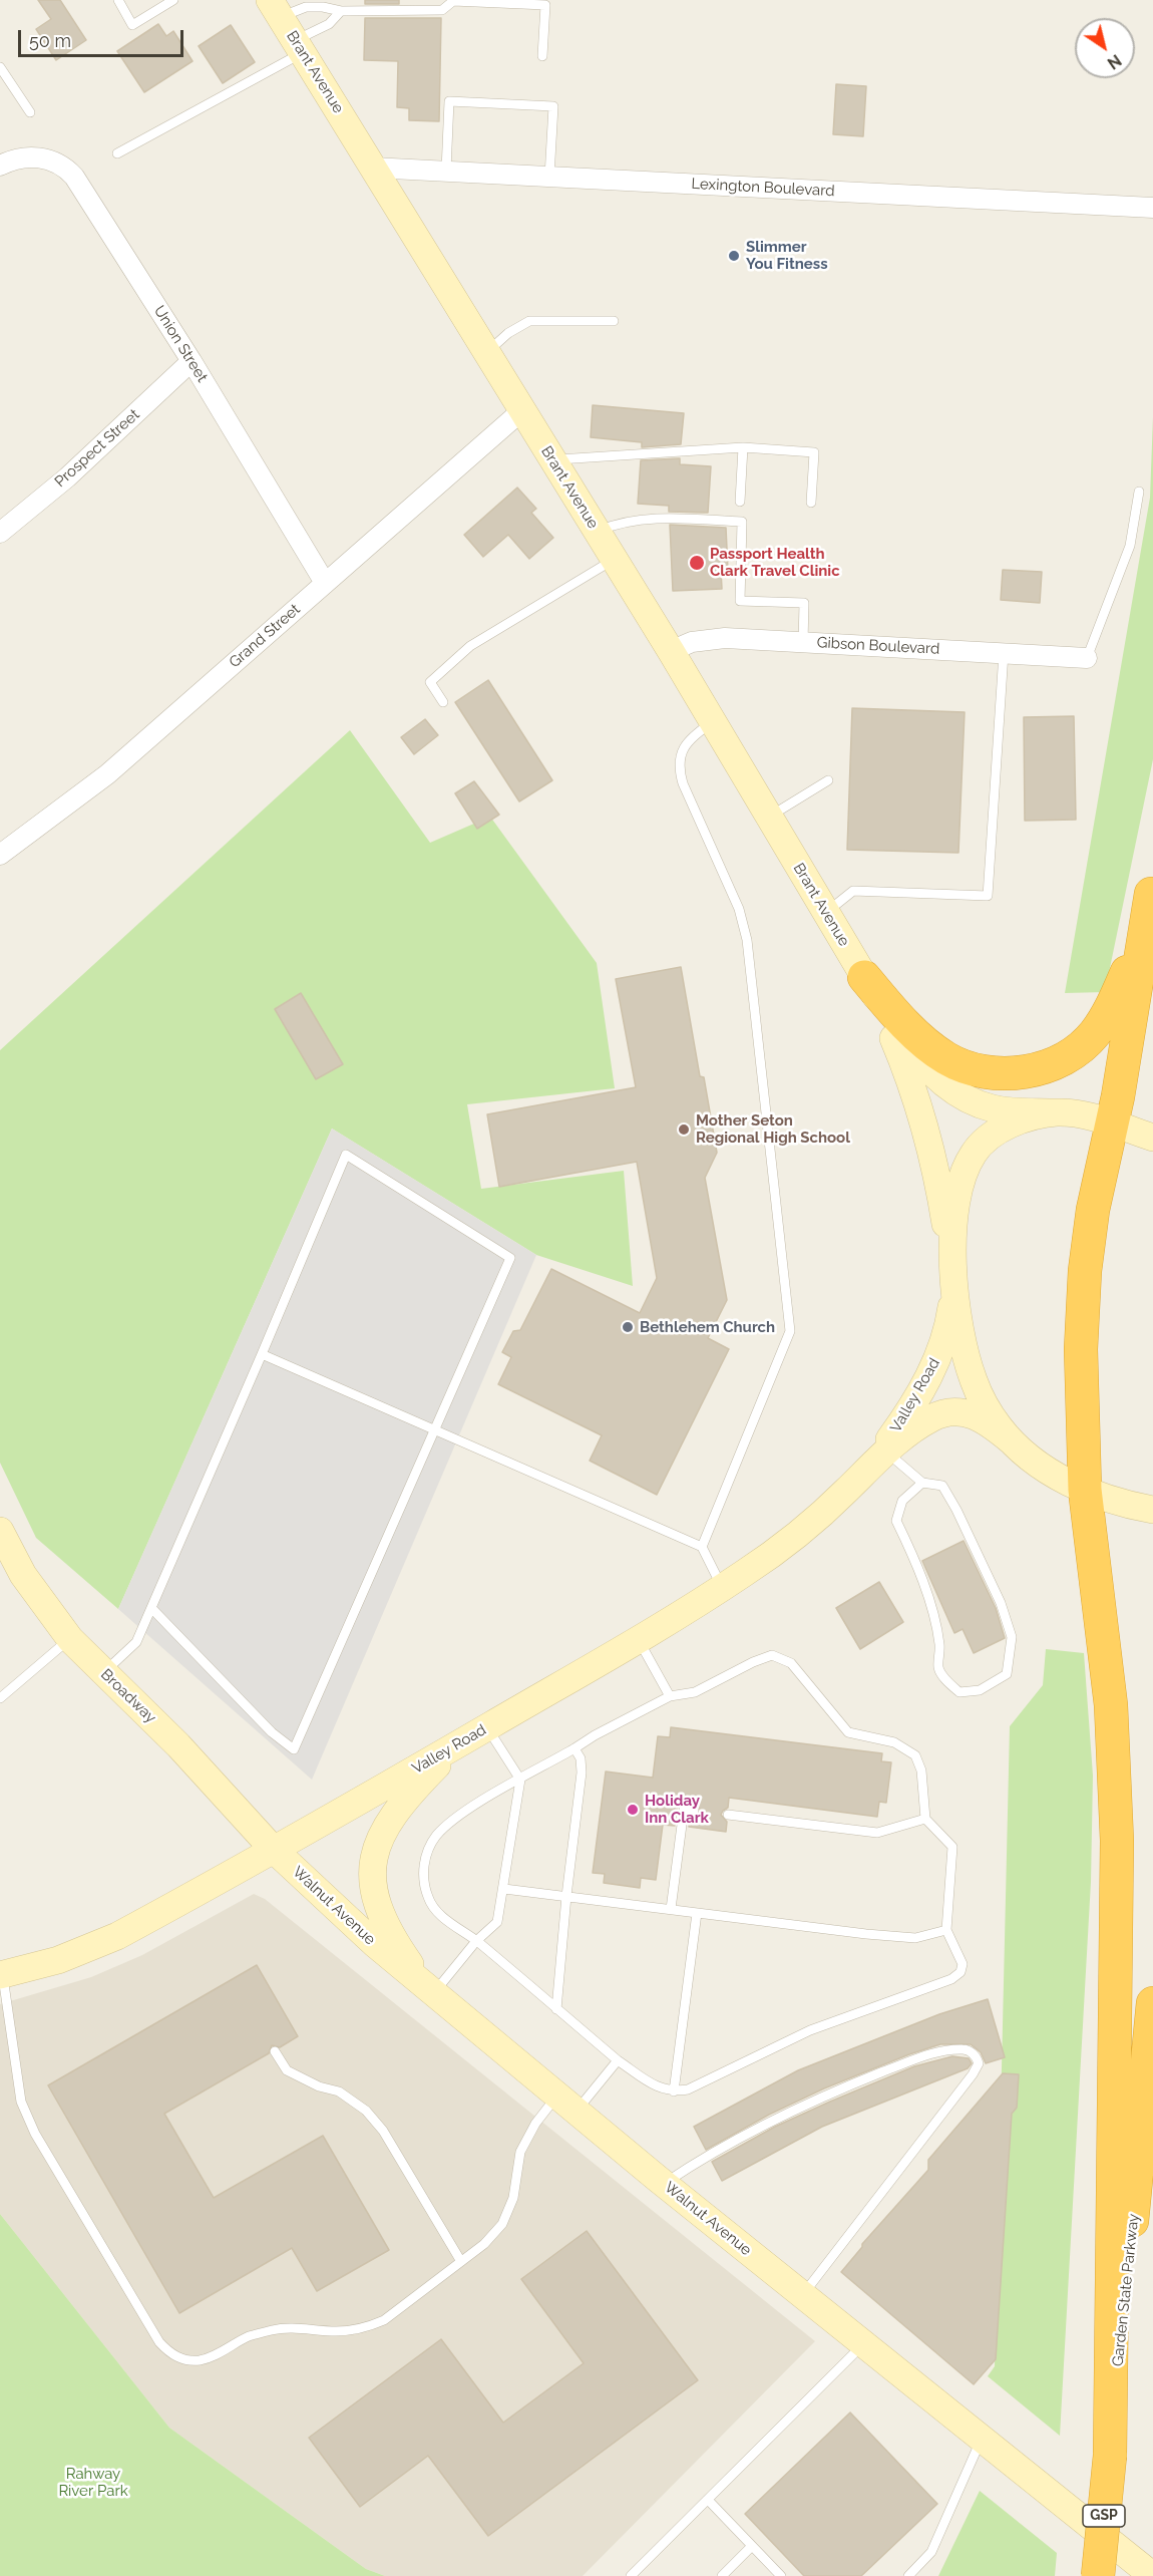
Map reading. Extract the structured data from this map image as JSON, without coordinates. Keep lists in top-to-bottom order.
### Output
{
  "streets": {
    "highway": ["Garden State Parkway", "GSP"],
    "street": [
      "Brant Avenue",
      "Lexington Boulevard",
      "Union Street",
      "Prospect Street",
      "Grand Street",
      "Gibson Boulevard",
      "Valley Road",
      "Broadway",
      "Walnut Avenue"
    ]
  },
  "crossings": [
    ["Brant Avenue", "Lexington Boulevard"],
    ["Brant Avenue", "Grand Street"],
    ["Brant Avenue", "Gibson Boulevard"],
    ["Brant Avenue", "Valley Road"],
    ["Union Street", "Prospect Street"],
    ["Union Street", "Grand Street"],
    ["Valley Road", "Broadway"],
    ["Valley Road", "Walnut Avenue"],
    ["Broadway", "Walnut Avenue"]
  ],
  "parks": ["Rahway River Park"],
  "places": [
    "Slimmer You Fitness",
    "Passport Health Clark Travel Clinic",
    "Mother Seton Regional High School",
    "Bethlehem Church",
    "Holiday Inn Clark"
  ],
  "scale_bar": "50 m",
  "north": "bottom right"
}
